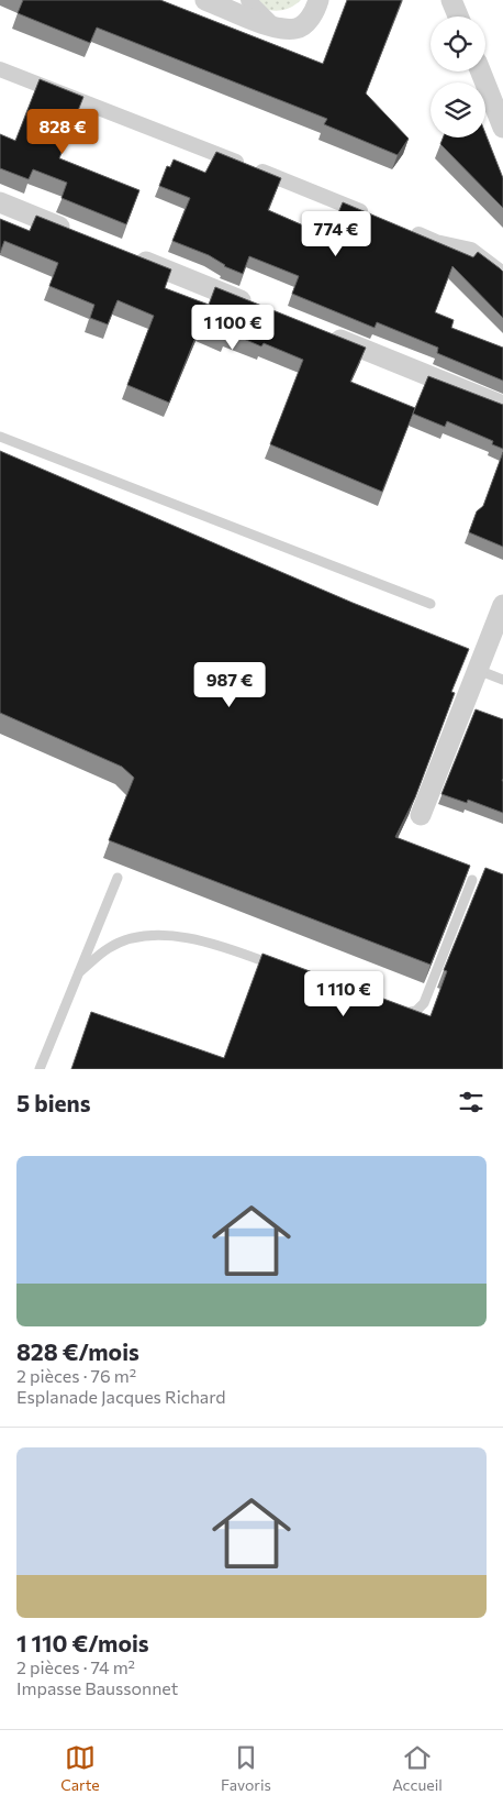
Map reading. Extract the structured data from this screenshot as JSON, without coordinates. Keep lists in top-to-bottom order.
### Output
{
  "page": {
    "price": [
      "828 €",
      "774 €",
      "1 100 €",
      "987 €",
      "1 110 €"
    ],
    "heading": "5 biens",
    "list": [
      {
        "name": "828 €/mois",
        "note": "2 pièces · 76 m² · Esplanade Jacques Richard"
      },
      {
        "name": "1 110 €/mois",
        "note": "2 pièces · 74 m² · Impasse Baussonnet"
      }
    ],
    "tabs": ["Carte", "Favoris", "Accueil"]
  }
}
